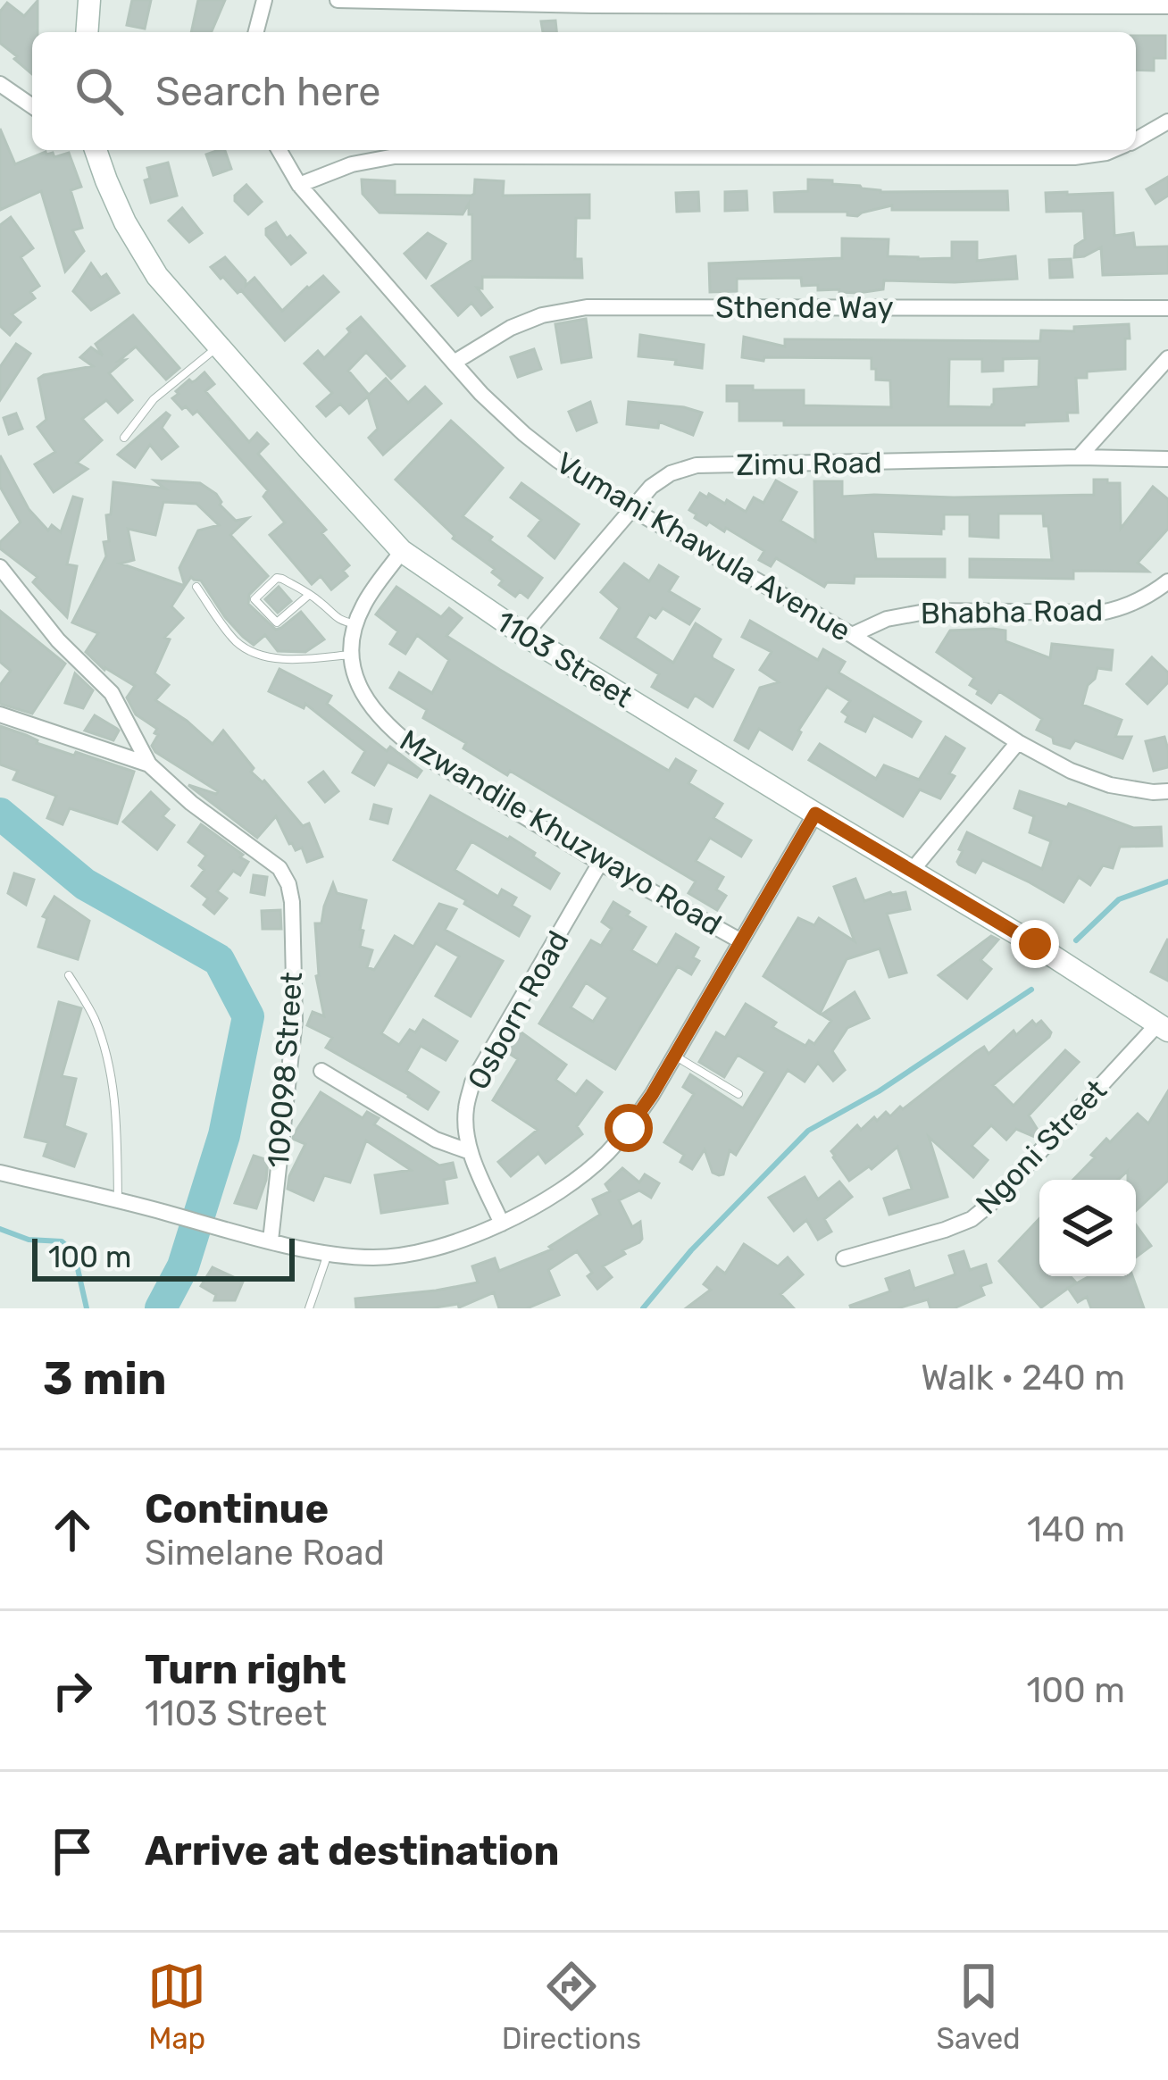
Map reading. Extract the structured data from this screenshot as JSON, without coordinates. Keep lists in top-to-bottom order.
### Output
{
  "streets": {
    "street": [
      "Sthende Way",
      "Zimu Road",
      "Vumani Khawula Avenue",
      "Bhabha Road",
      "1103 Street",
      "Mzwandile Khuzwayo Road",
      "Osborn Road",
      "109098 Street",
      "Ngoni Street"
    ]
  },
  "crossings": [
    ["Sthende Way", "Vumani Khawula Avenue"],
    ["Zimu Road", "Vumani Khawula Avenue"],
    ["Zimu Road", "1103 Street"],
    ["Vumani Khawula Avenue", "Bhabha Road"],
    ["1103 Street", "Mzwandile Khuzwayo Road"],
    ["1103 Street", "Ngoni Street"],
    ["Mzwandile Khuzwayo Road", "Osborn Road"]
  ],
  "scale_bar": "100 m",
  "page": {
    "search": "Search here",
    "scale": "100 m",
    "heading": ["3 min", "Walk · 240 m"],
    "list": [
      ["Continue", "Simelane Road", "140 m"],
      ["Turn right", "1103 Street", "100 m"],
      "Arrive at destination"
    ],
    "nav": ["Map", "Directions", "Saved"]
  }
}
